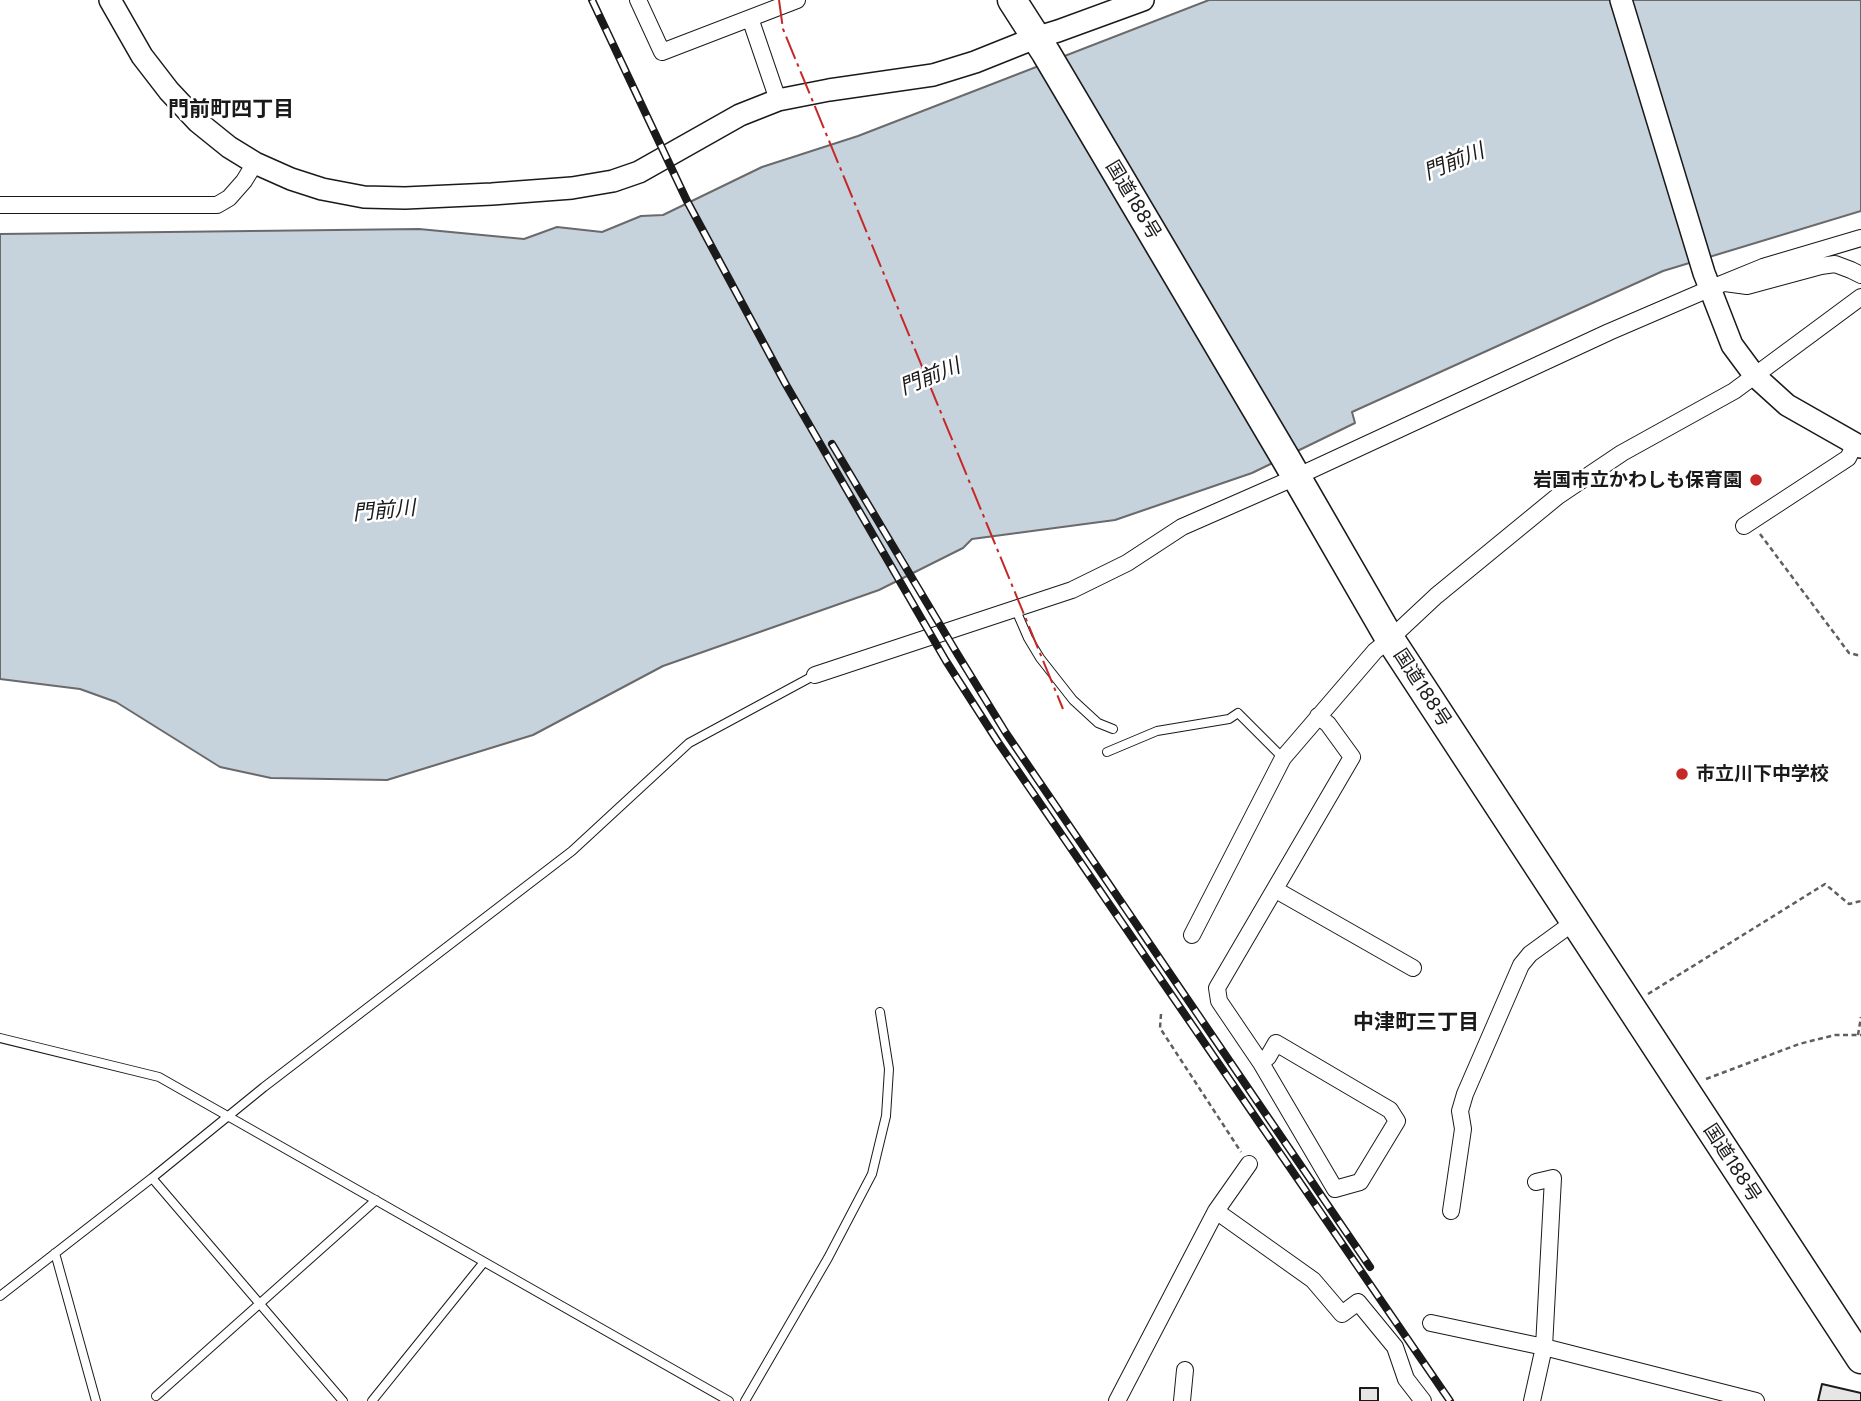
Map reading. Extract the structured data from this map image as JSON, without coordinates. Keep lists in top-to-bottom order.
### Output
{
  "streets": {
    "highway": ["国道188号"]
  },
  "districts": ["門前町四丁目", "中津町三丁目"],
  "water": ["門前川"],
  "places": ["岩国市立かわしも保育園", "市立川下中学校"]
}
